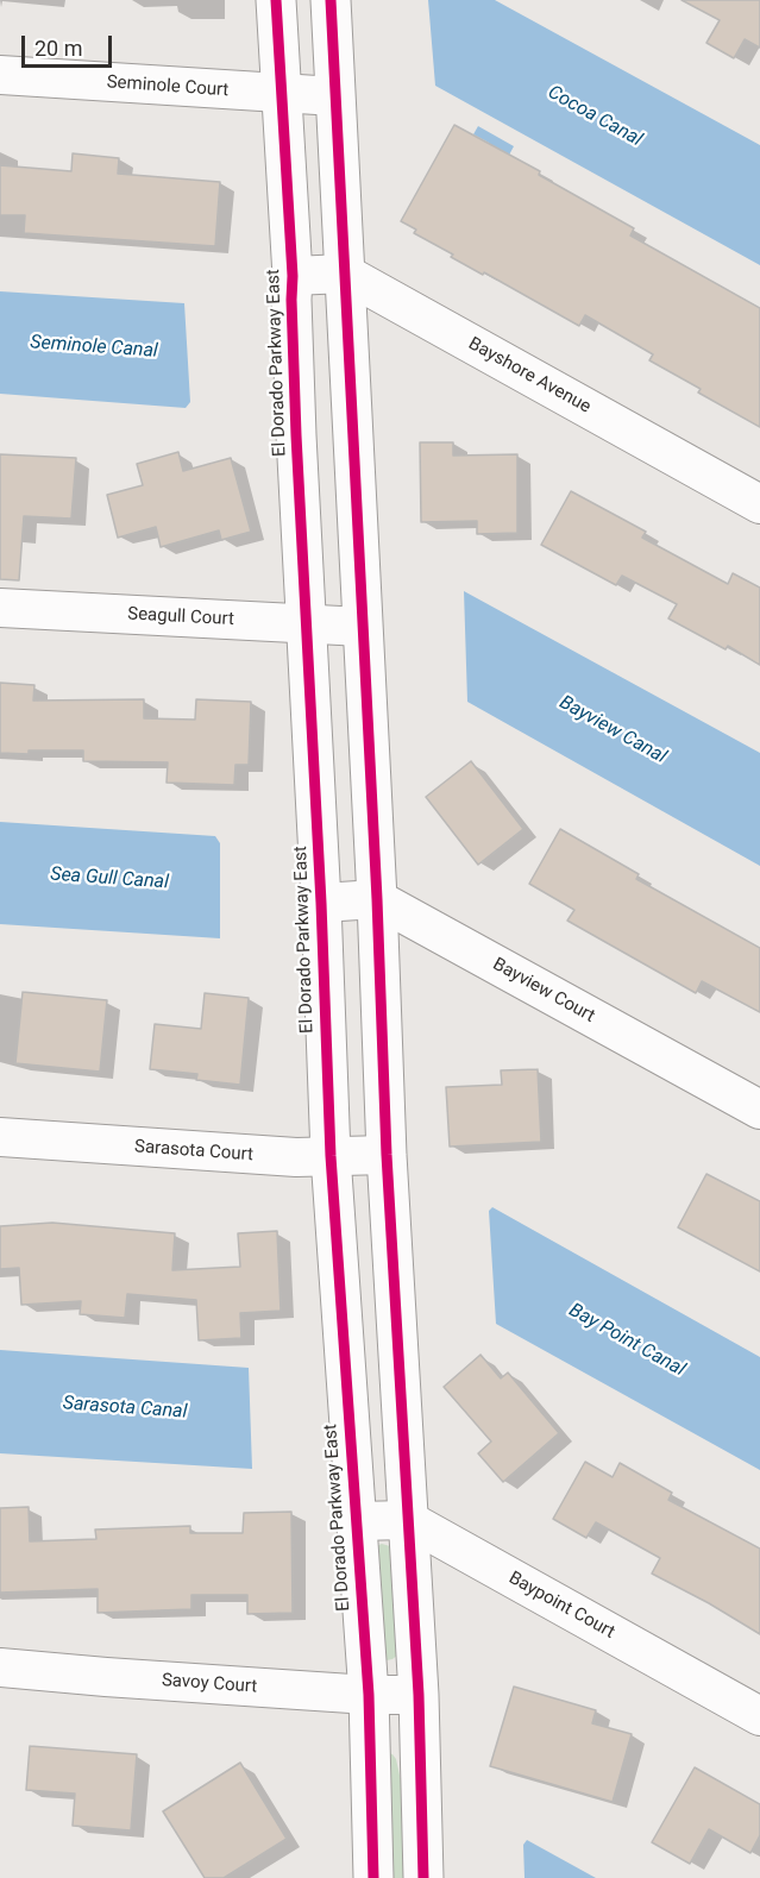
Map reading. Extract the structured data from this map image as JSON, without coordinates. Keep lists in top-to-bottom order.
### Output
{
  "streets": {
    "street": [
      "Seminole Court",
      "El Dorado Parkway East",
      "Bayshore Avenue",
      "Seagull Court",
      "Bayview Court",
      "Sarasota Court",
      "Baypoint Court",
      "Savoy Court"
    ]
  },
  "crossings": [
    ["Seminole Court", "El Dorado Parkway East"],
    ["El Dorado Parkway East", "Seagull Court"],
    ["El Dorado Parkway East", "Sarasota Court"],
    ["El Dorado Parkway East", "Savoy Court"]
  ],
  "water": [
    "Cocoa Canal",
    "Seminole Canal",
    "Bayview Canal",
    "Sea Gull Canal",
    "Bay Point Canal",
    "Sarasota Canal"
  ],
  "scale_bar": "20 m"
}
